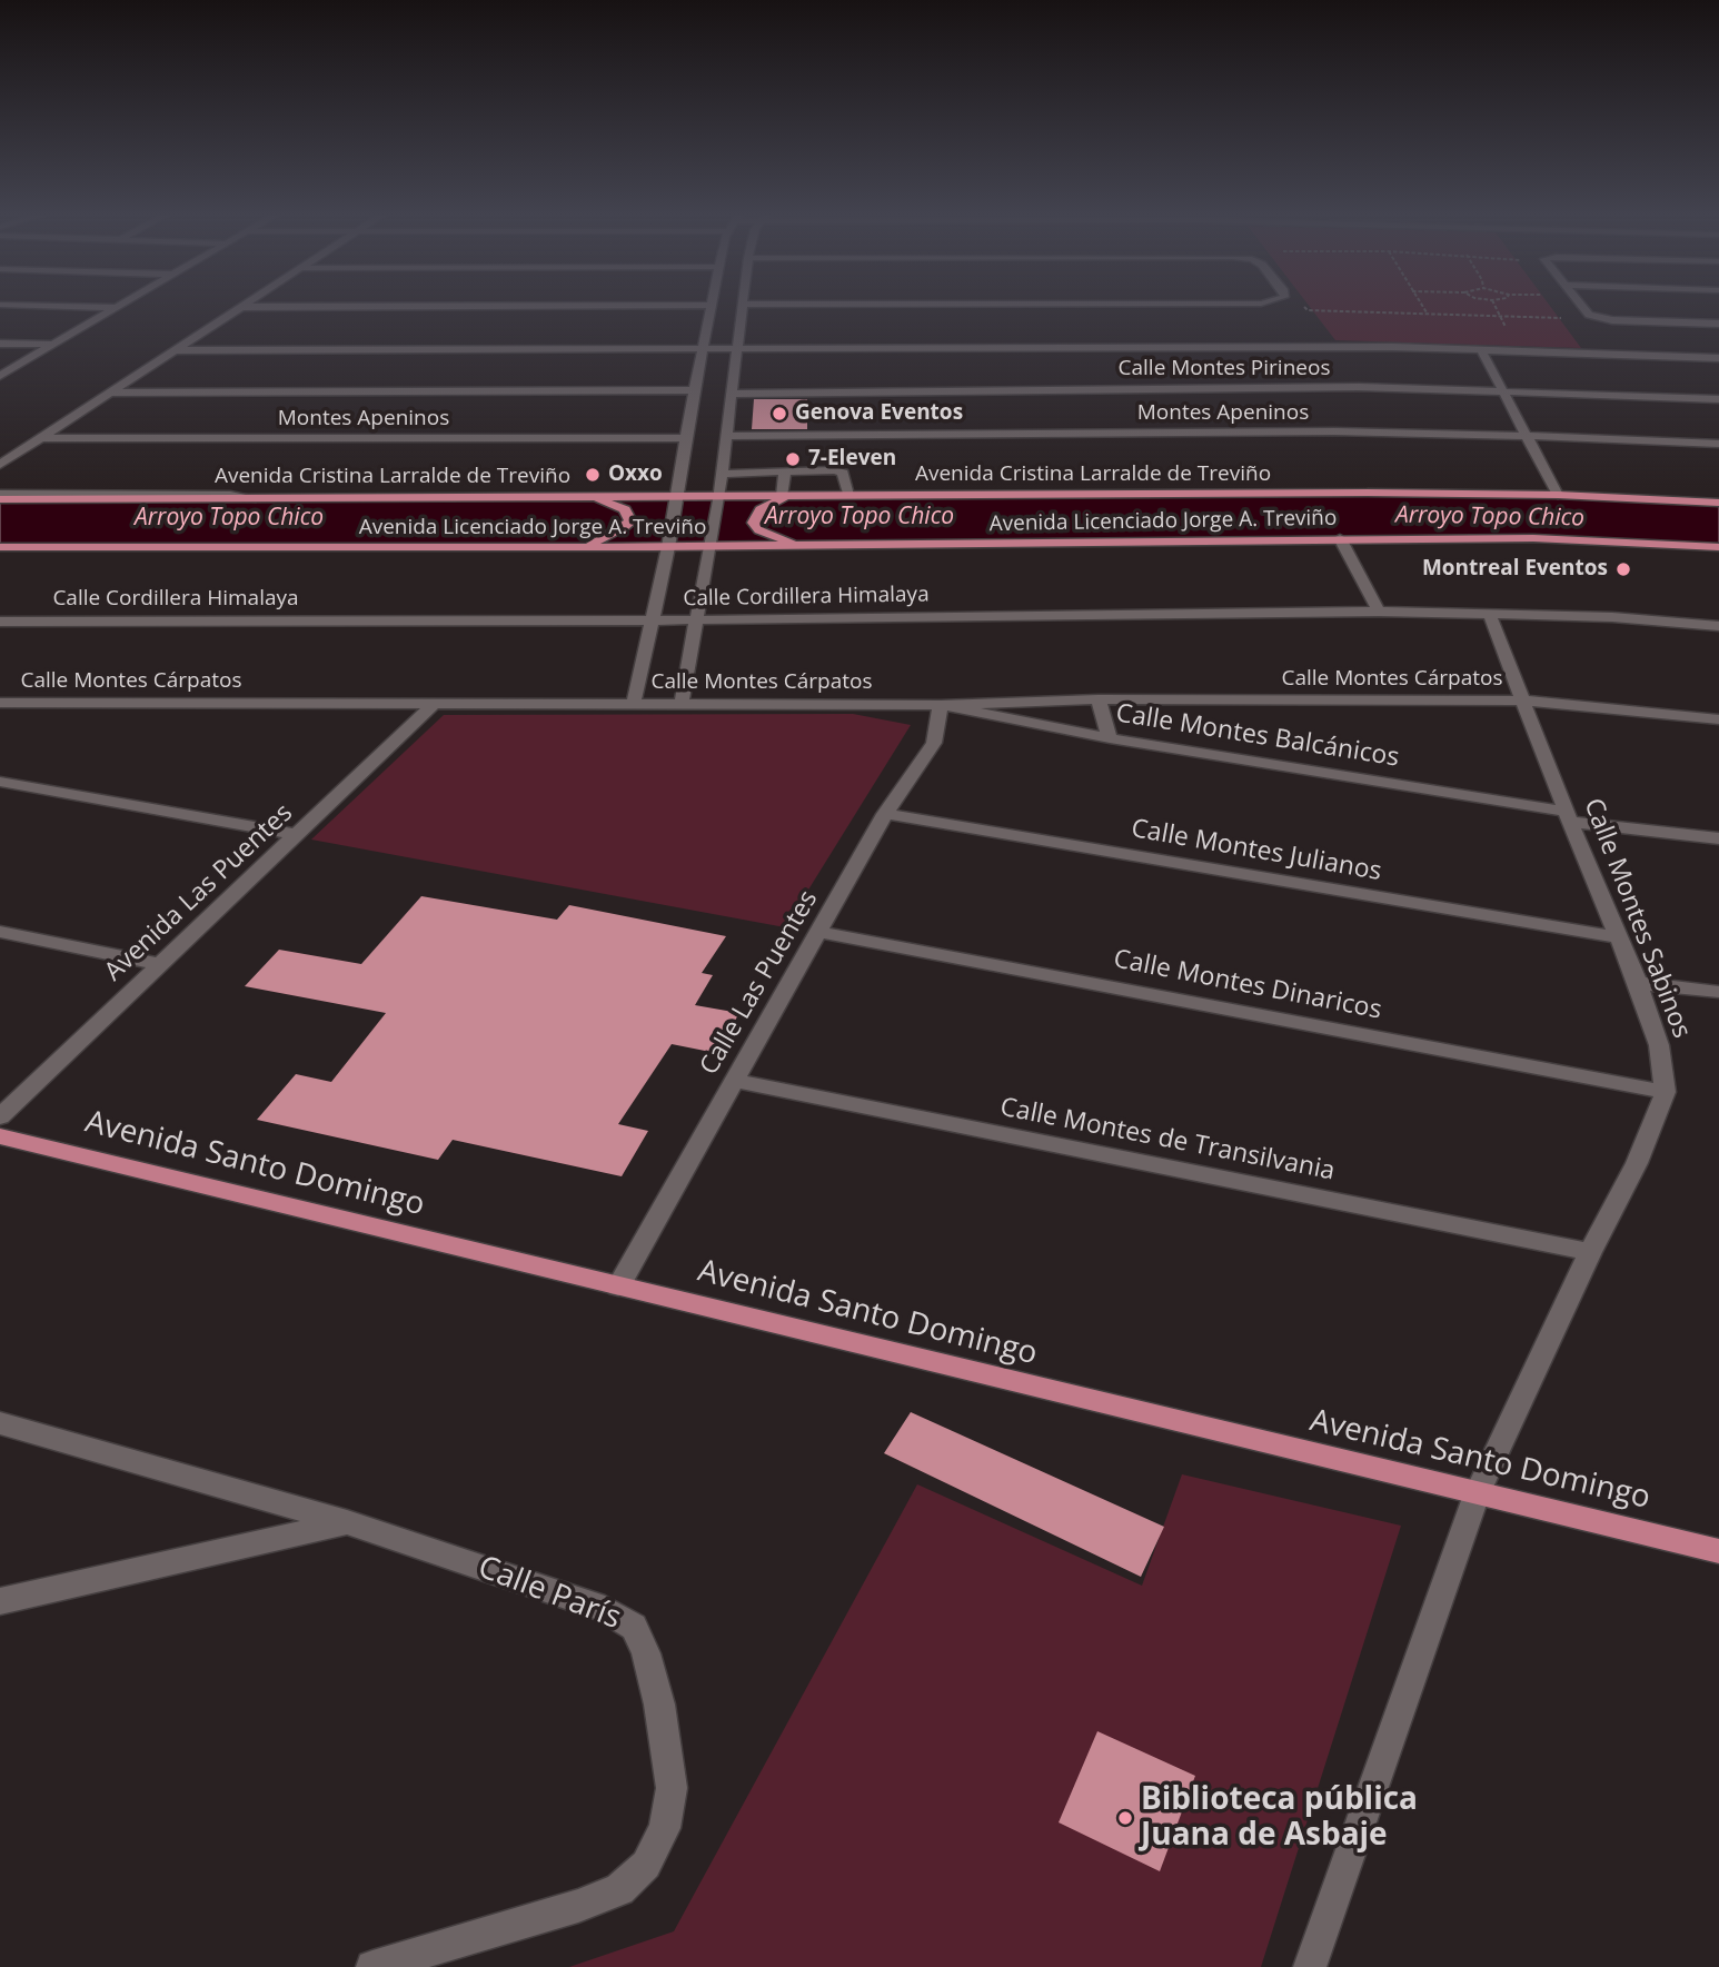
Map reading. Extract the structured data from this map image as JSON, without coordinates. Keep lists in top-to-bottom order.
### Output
{
  "streets": {
    "main road": ["Avenida Cristina Larralde de Treviño", "Avenida Licenciado Jorge A. Treviño", "Avenida Santo Domingo"],
    "street": [
      "Calle Montes Pirineos",
      "Montes Apeninos",
      "Calle Cordillera Himalaya",
      "Calle Montes Cárpatos",
      "Calle Montes Balcánicos",
      "Calle Montes Julianos",
      "Avenida Las Puentes",
      "Calle Montes Sabinos",
      "Calle Las Puentes",
      "Calle Montes Dinaricos",
      "Calle Montes de Transilvania",
      "Calle París"
    ]
  },
  "crossings": [
    ["Calle Cordillera Himalaya", "Calle Montes Sabinos"],
    ["Calle Montes Cárpatos", "Calle Montes Balcánicos"],
    ["Calle Montes Cárpatos", "Avenida Las Puentes"],
    ["Calle Montes Cárpatos", "Calle Montes Sabinos"],
    ["Calle Montes Cárpatos", "Calle Las Puentes"],
    ["Calle Montes Balcánicos", "Calle Montes Sabinos"],
    ["Calle Montes Balcánicos", "Calle Las Puentes"],
    ["Calle Montes Julianos", "Calle Montes Sabinos"],
    ["Calle Montes Julianos", "Calle Las Puentes"],
    ["Calle Montes Sabinos", "Calle Montes Dinaricos"],
    ["Calle Las Puentes", "Calle Montes Dinaricos"],
    ["Calle Las Puentes", "Calle Montes de Transilvania"],
    ["Calle Las Puentes", "Avenida Santo Domingo"]
  ],
  "water": ["Arroyo Topo Chico"],
  "places": [
    "Genova Eventos",
    "7-Eleven",
    "Oxxo",
    "Montreal Eventos",
    "Biblioteca pública Juana de Asbaje"
  ]
}
